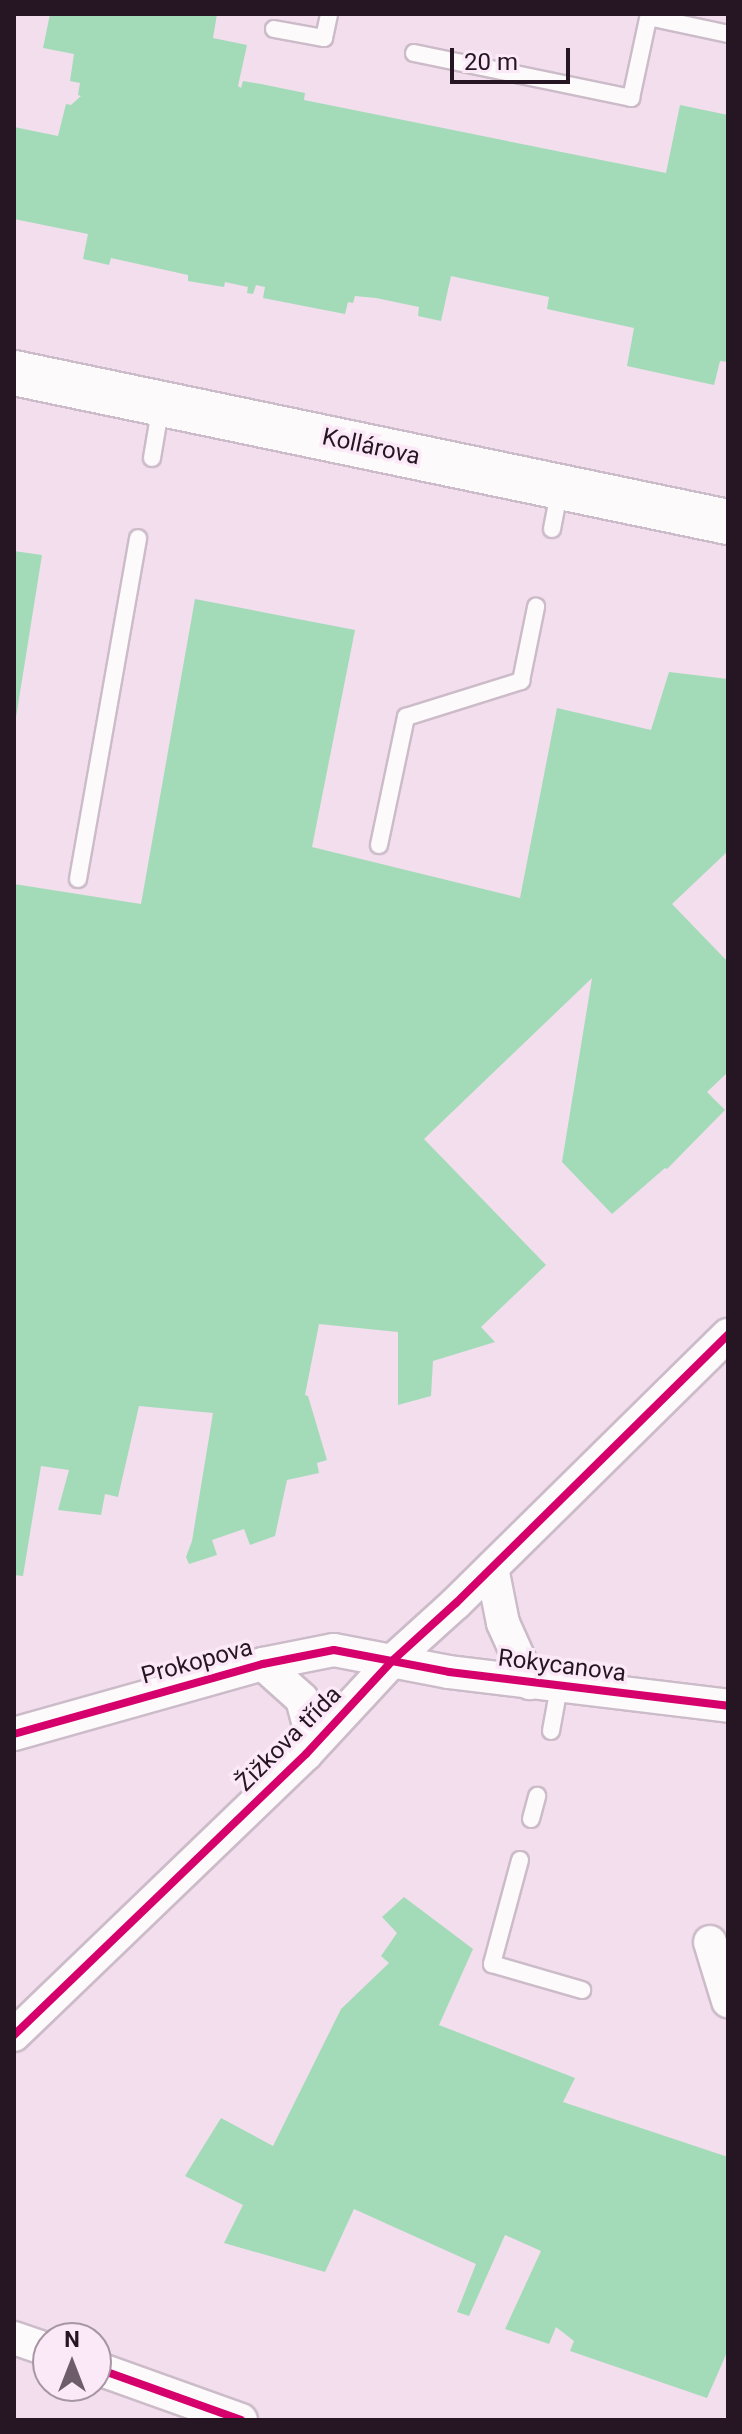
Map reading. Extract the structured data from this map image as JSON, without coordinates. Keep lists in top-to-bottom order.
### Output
{
  "streets": {
    "main road": ["Kollárova"],
    "street": ["Prokopova", "Rokycanova", "Žižkova třída"]
  },
  "crossings": [
    ["Prokopova", "Rokycanova"],
    ["Prokopova", "Žižkova třída"],
    ["Rokycanova", "Žižkova třída"]
  ],
  "scale_bar": "20 m",
  "north": "top"
}
